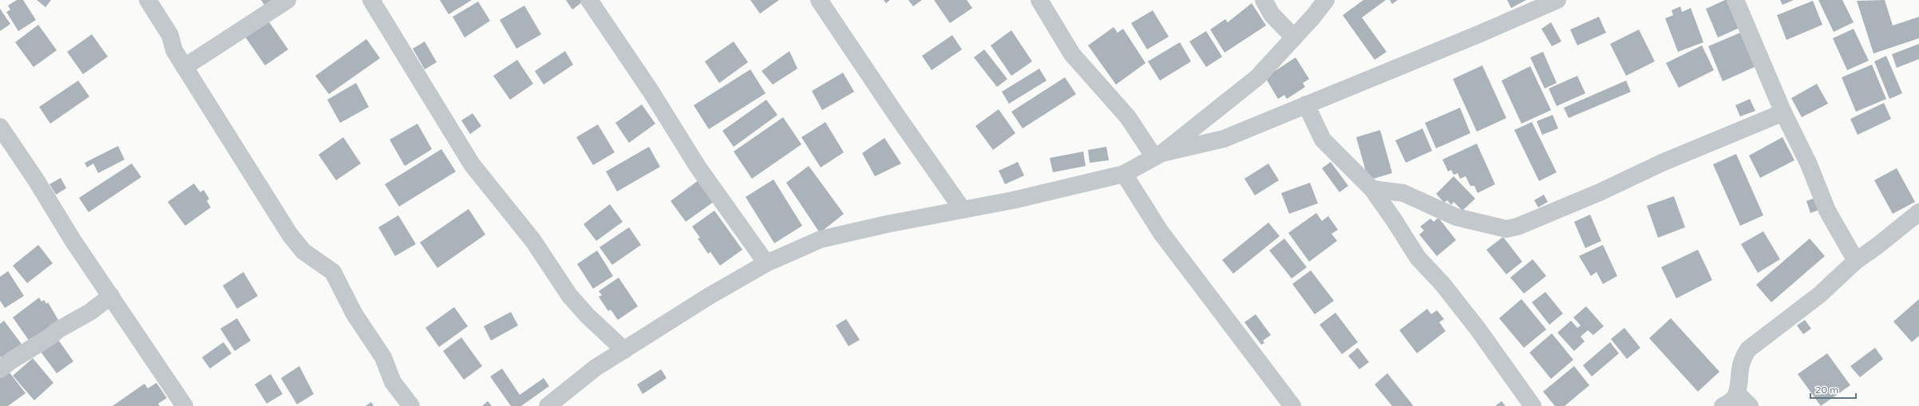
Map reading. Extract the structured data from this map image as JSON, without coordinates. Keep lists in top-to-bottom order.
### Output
{
  "scale_bar": "20 m"
}
